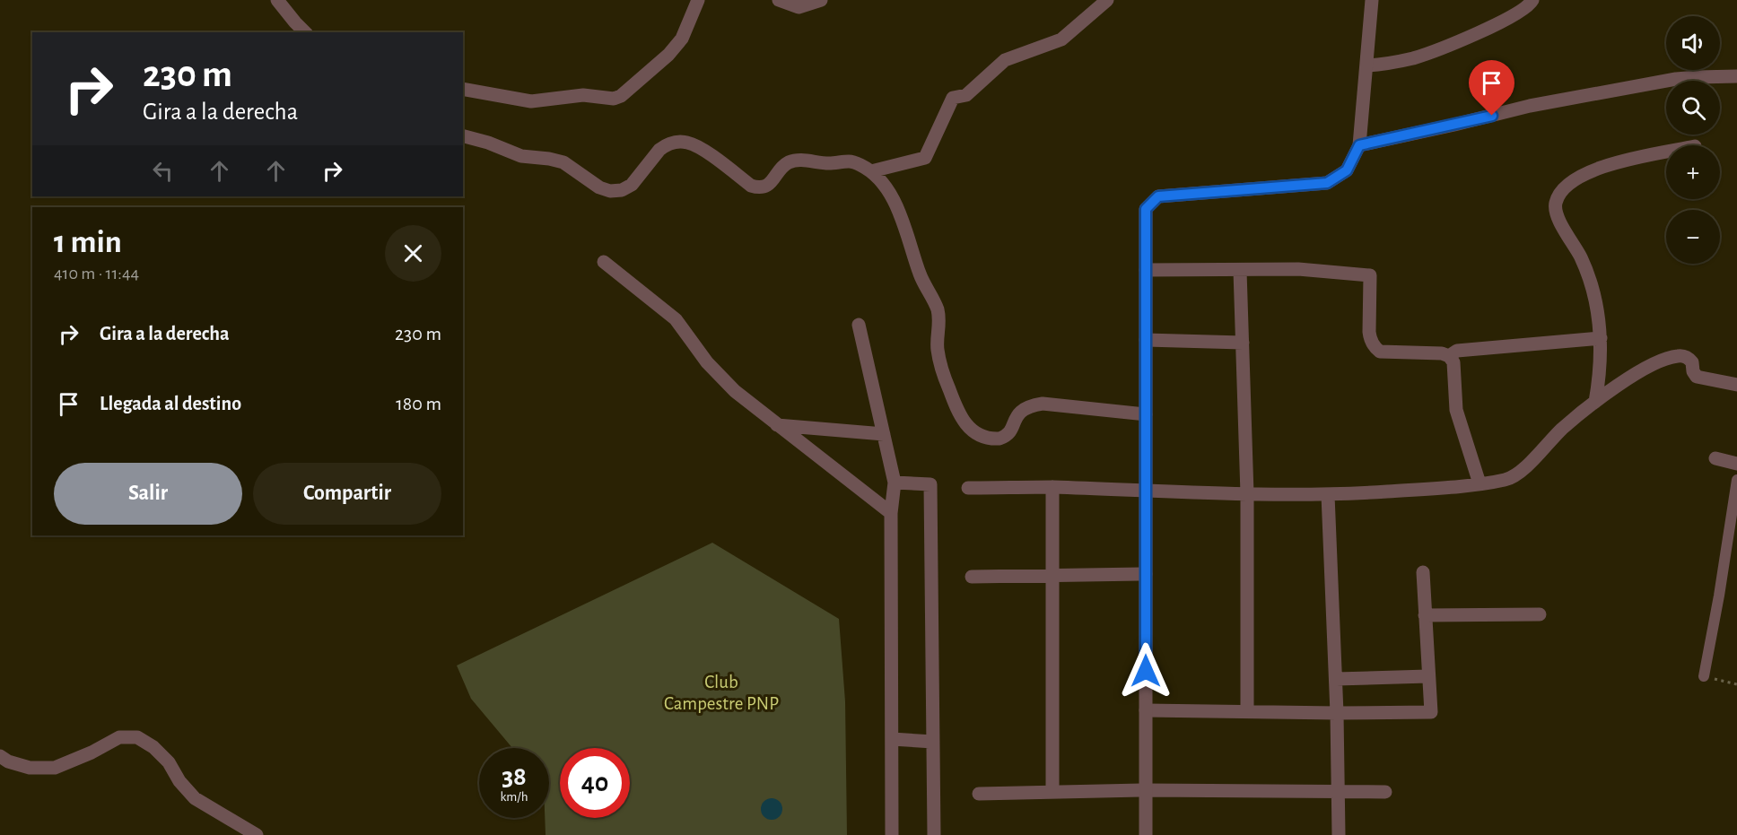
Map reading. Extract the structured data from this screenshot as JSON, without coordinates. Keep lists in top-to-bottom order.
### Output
{
  "parks": ["Club Campestre PNP"],
  "page": {
    "map_buttons": ["+", "−"],
    "turn": ["230 m", "Gira a la derecha"],
    "heading": ["1 min", "410 m · 11:44"],
    "list": [
      {
        "name": "Gira a la derecha",
        "value": "230 m"
      },
      {
        "name": "Llegada al destino",
        "value": "180 m"
      }
    ],
    "buttons": ["Salir", "Compartir"],
    "speed": "38 km/h",
    "limit": "40"
  }
}
